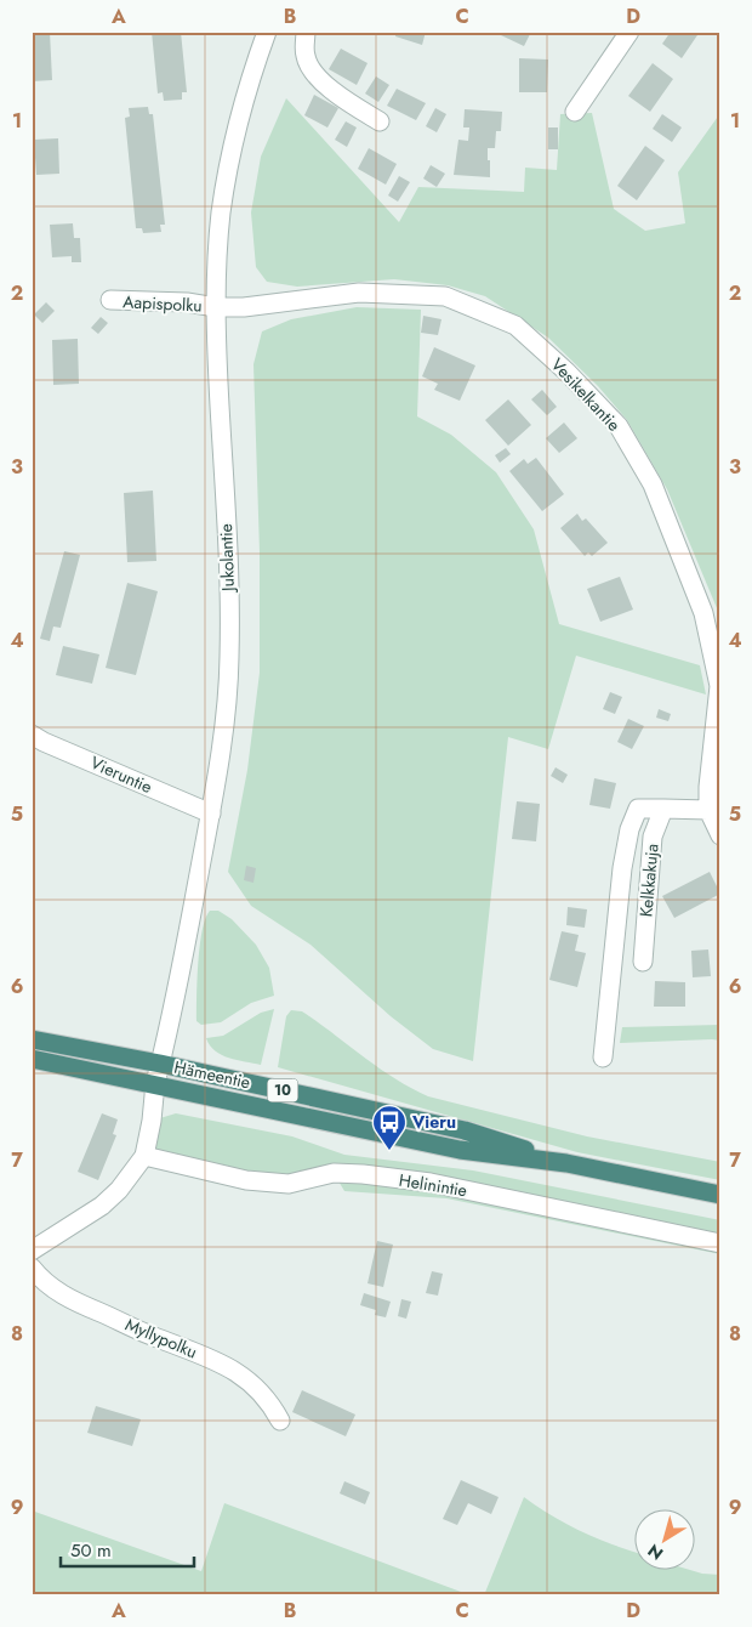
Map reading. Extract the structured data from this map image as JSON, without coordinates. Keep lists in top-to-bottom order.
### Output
{
  "streets": {
    "highway": ["Hämeentie", "10"],
    "street": [
      "Aapispolku",
      "Vesikelkantie",
      "Jukolantie",
      "Vieruntie",
      "Kelkkakuja",
      "Helinintie",
      "Myllypolku"
    ]
  },
  "crossings": [
    ["Aapispolku", "Vesikelkantie"],
    ["Aapispolku", "Jukolantie"],
    ["Vesikelkantie", "Jukolantie"],
    ["Jukolantie", "Vieruntie"],
    ["Jukolantie", "Hämeentie"]
  ],
  "places": {
    "bus stop": ["Vieru"]
  },
  "scale_bar": "50 m",
  "north": "bottom left",
  "grid": {
    "columns": [
      "A",
      "B",
      "C",
      "D"
    ],
    "rows": [
      "1",
      "2",
      "3",
      "4",
      "5",
      "6",
      "7",
      "8",
      "9"
    ]
  }
}
